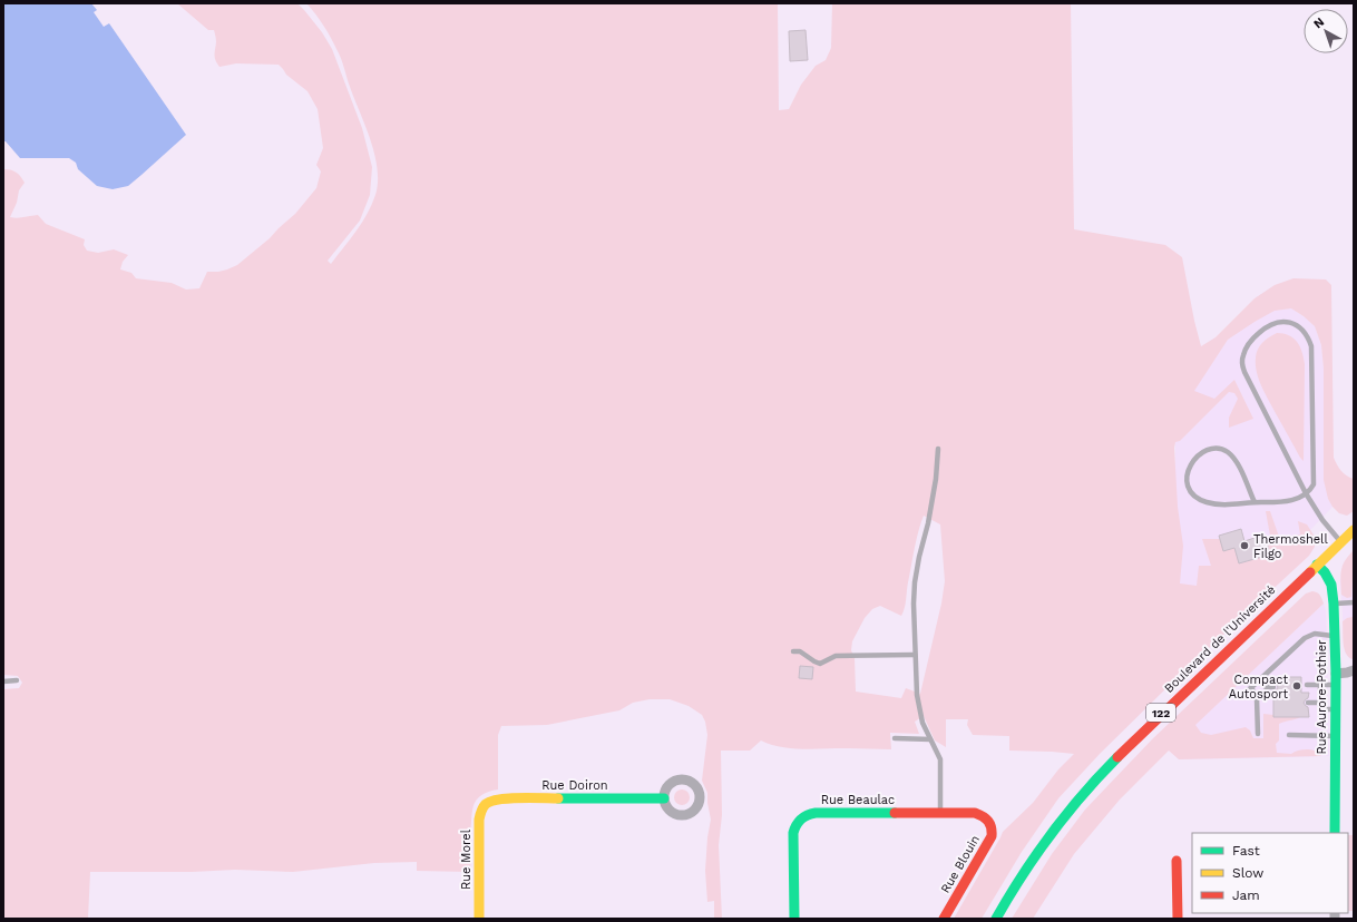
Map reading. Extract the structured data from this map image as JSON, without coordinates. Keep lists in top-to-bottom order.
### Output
{
  "streets": {
    "street": [
      "Boulevard de l'Université",
      "Rue Aurore-Pothier",
      "122",
      "Rue Doiron",
      "Rue Beaulac",
      "Rue Morel",
      "Rue Blouin"
    ]
  },
  "crossings": [
    ["Boulevard de l'Université", "Rue Aurore-Pothier"],
    ["Rue Doiron", "Rue Morel"],
    ["Rue Beaulac", "Rue Blouin"]
  ],
  "places": ["Thermoshell Filgo", "Compact Autosport"],
  "legend": ["Fast", "Slow", "Jam"],
  "north": "top left"
}
